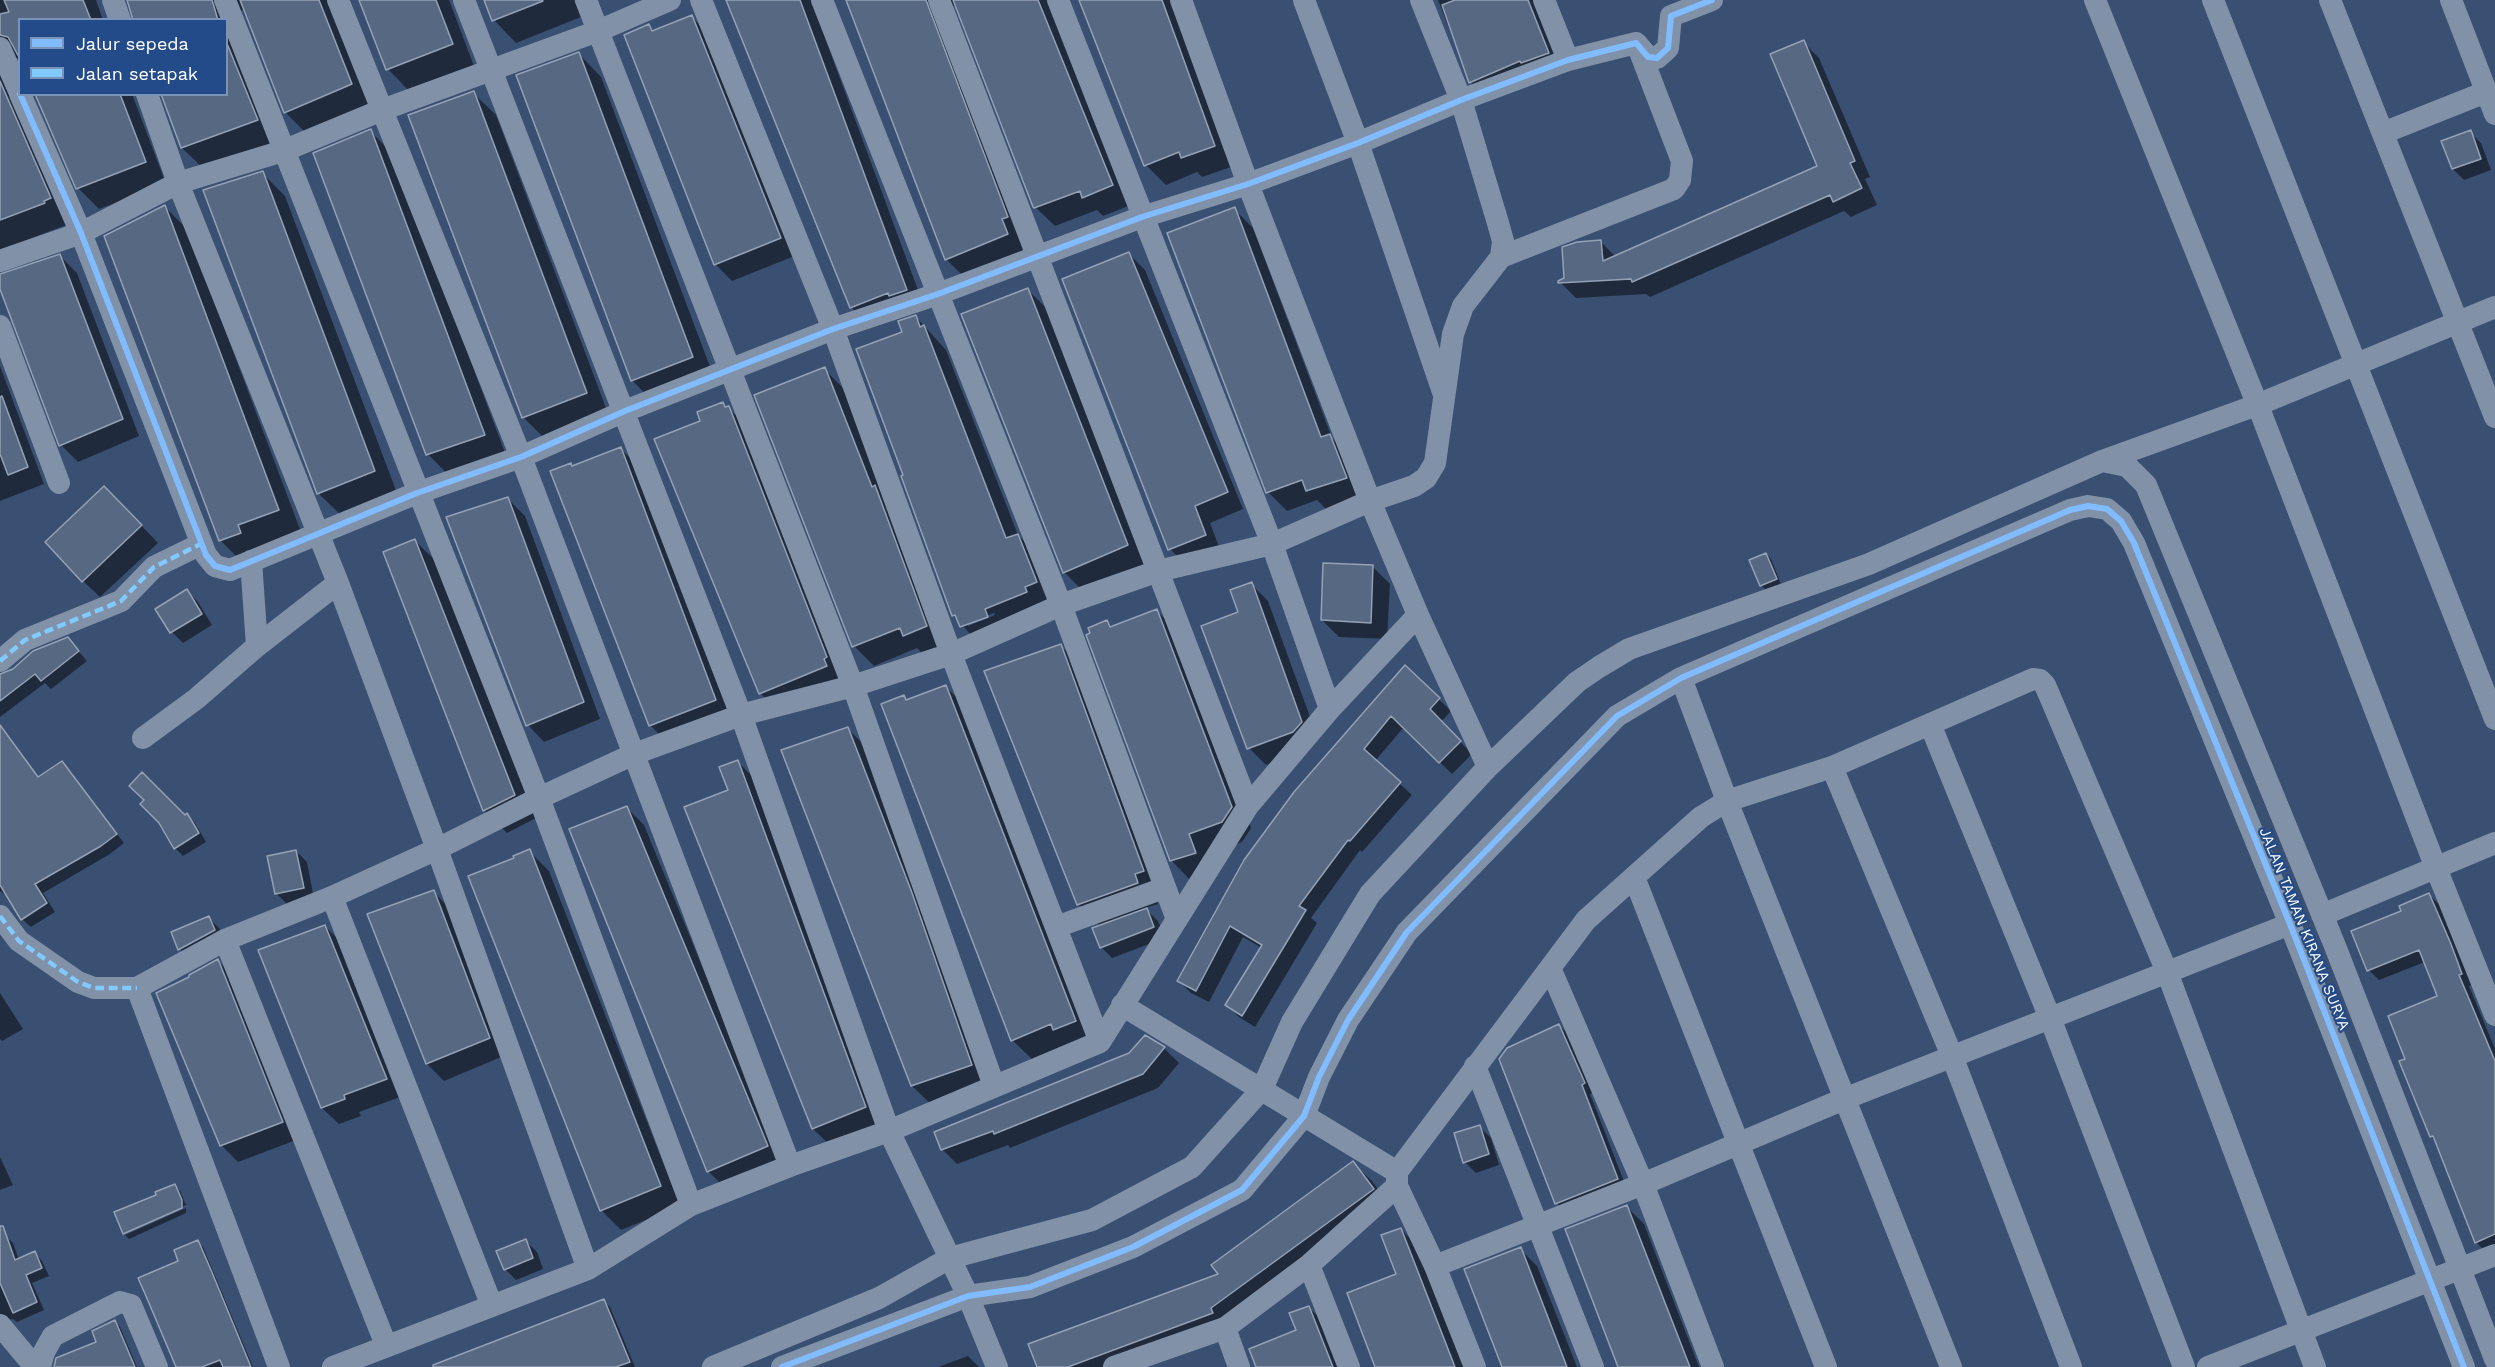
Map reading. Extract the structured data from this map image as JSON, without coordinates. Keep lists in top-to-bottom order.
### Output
{
  "streets": {
    "street": ["JALAN TAMAN KIRANA SURYA"]
  },
  "legend": ["Jalur sepeda", "Jalan setapak"]
}
